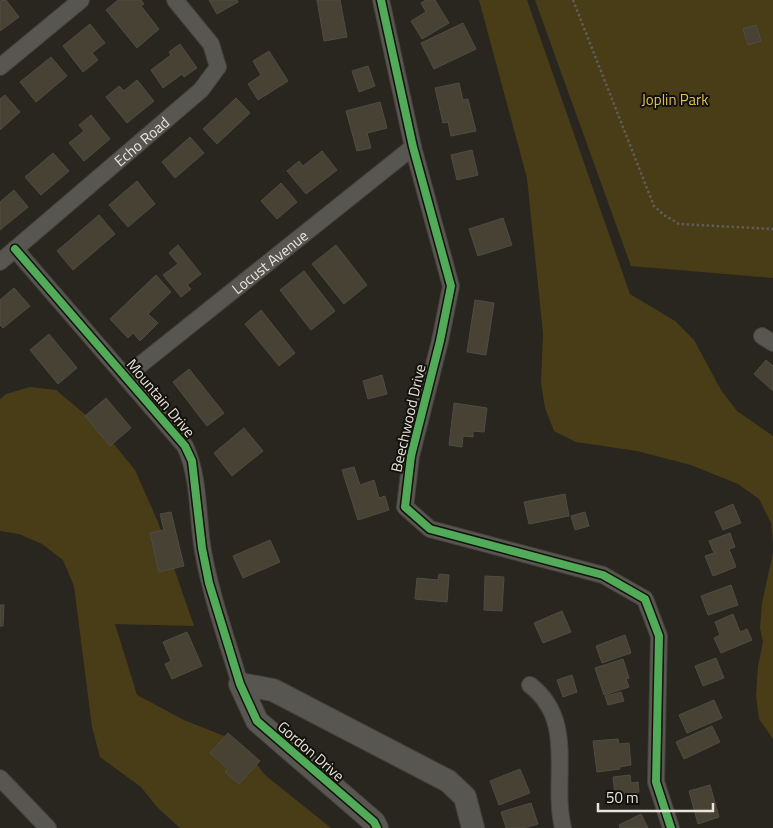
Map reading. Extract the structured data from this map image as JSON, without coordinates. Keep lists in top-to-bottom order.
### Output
{
  "streets": {
    "street": [
      "Echo Road",
      "Locust Avenue",
      "Mountain Drive",
      "Beechwood Drive",
      "Gordon Drive"
    ]
  },
  "crossings": [
    ["Echo Road", "Mountain Drive"],
    ["Locust Avenue", "Mountain Drive"],
    ["Locust Avenue", "Beechwood Drive"],
    ["Mountain Drive", "Gordon Drive"]
  ],
  "parks": ["Joplin Park"],
  "scale_bar": "50 m"
}
